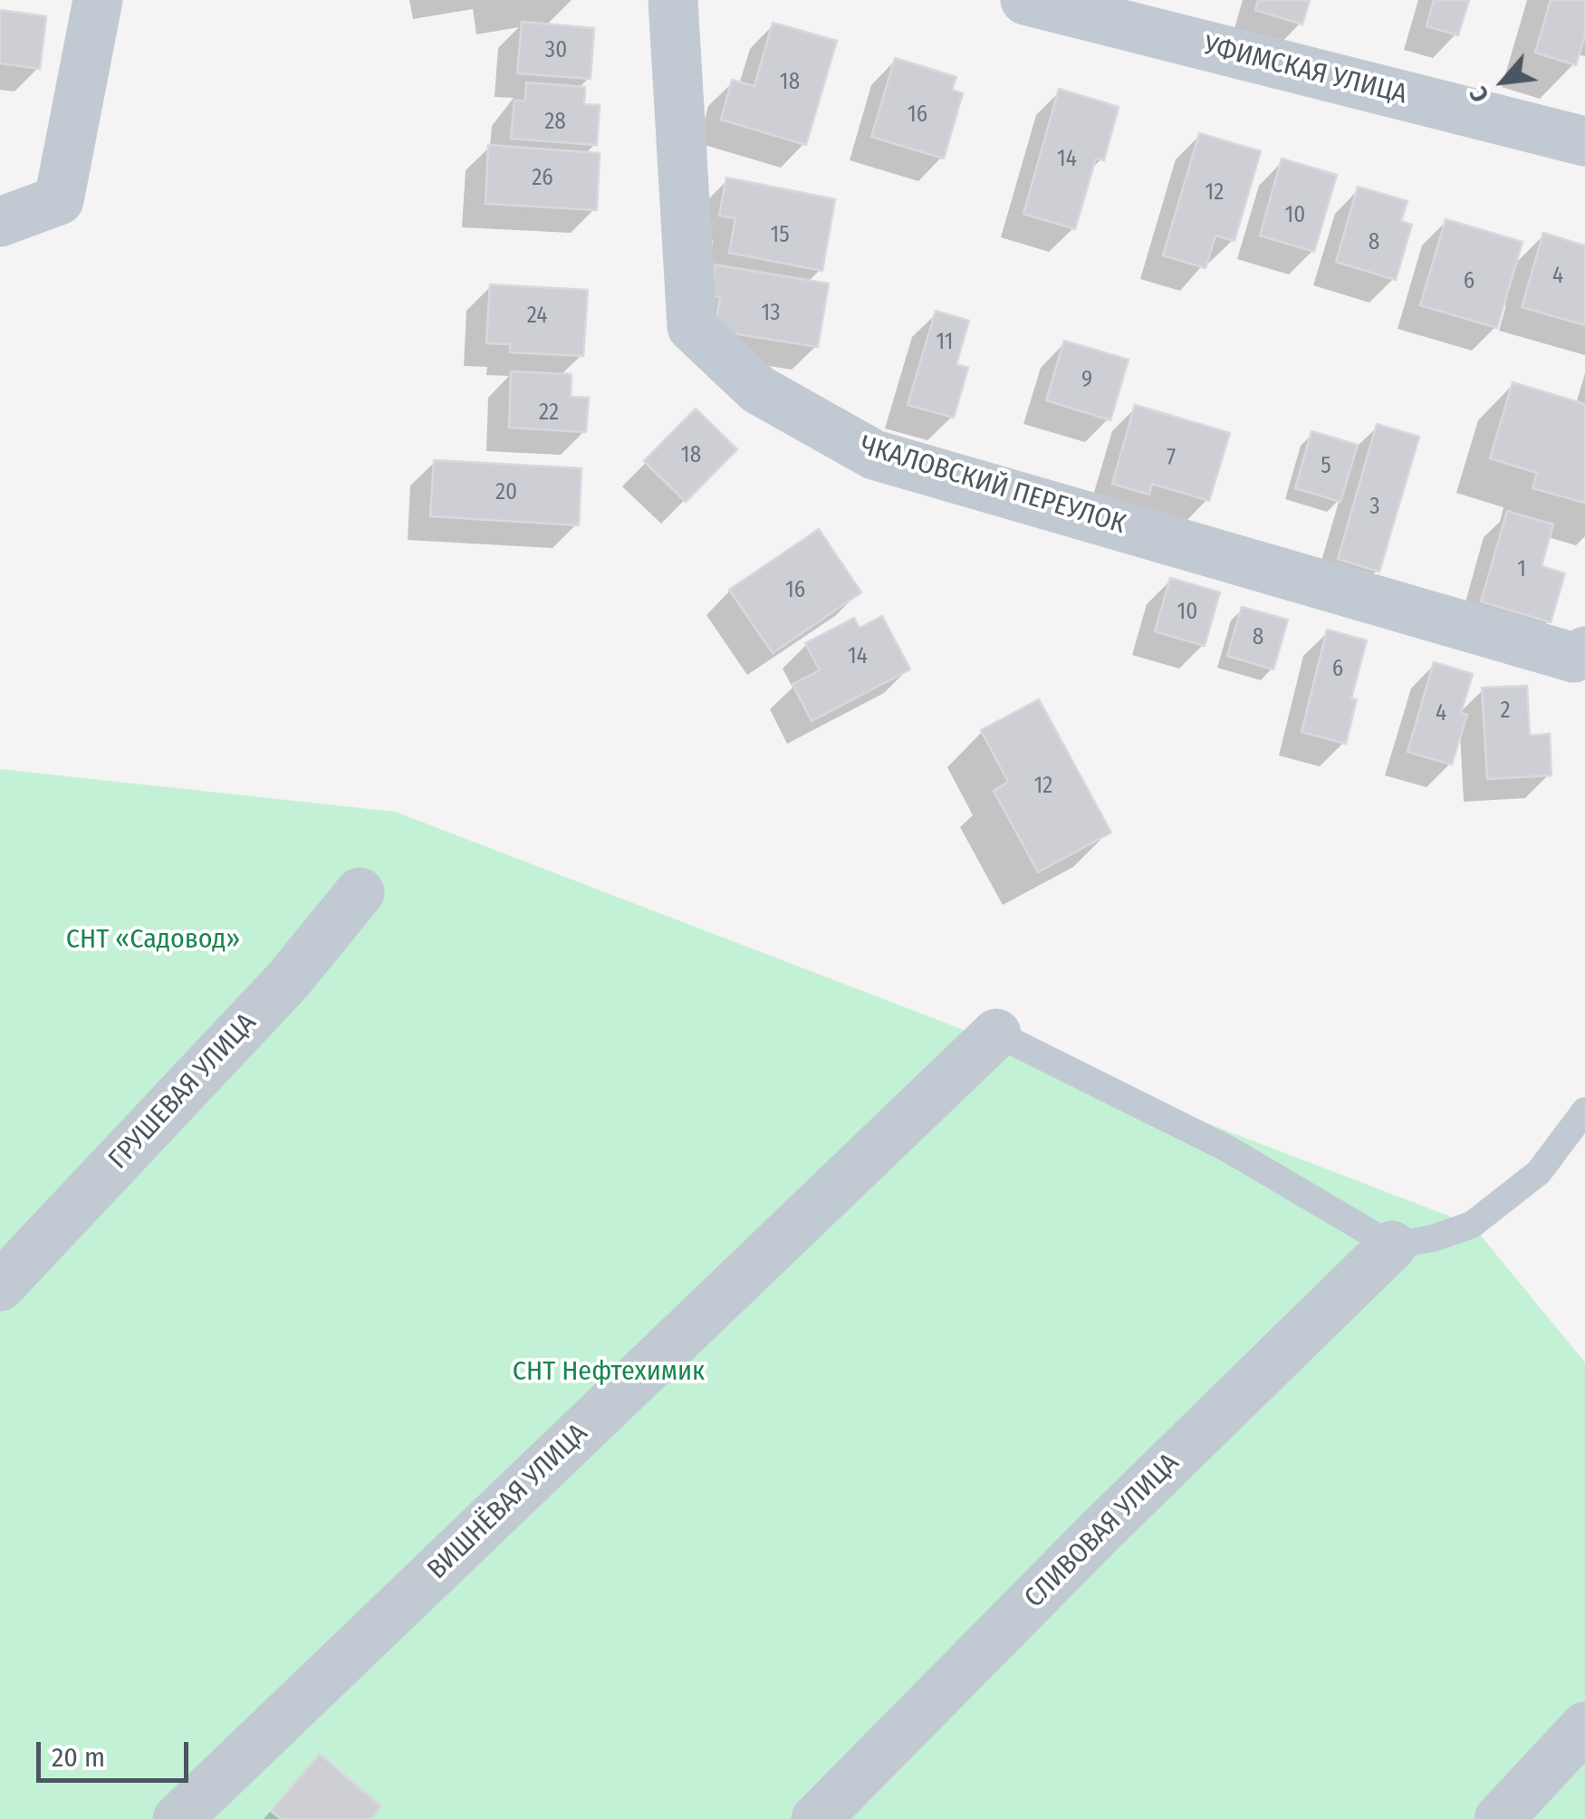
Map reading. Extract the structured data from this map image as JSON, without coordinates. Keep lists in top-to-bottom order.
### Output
{
  "streets": {
    "street": [
      "УФИМСКАЯ УЛИЦА",
      "ЧКАЛОВСКИЙ ПЕРЕУЛОК",
      "ГРУШЕВАЯ УЛИЦА",
      "ВИШНЁВАЯ УЛИЦА",
      "СЛИВОВАЯ УЛИЦА"
    ]
  },
  "parks": ["СНТ «Садовод»", "СНТ Нефтехимик"],
  "house_numbers": [
    "30",
    "18",
    "16",
    "28",
    "14",
    "26",
    "12",
    "10",
    "15",
    "8",
    "4",
    "6",
    "13",
    "24",
    "11",
    "9",
    "22",
    "18",
    "7",
    "5",
    "20",
    "3",
    "1",
    "16",
    "10",
    "8",
    "14",
    "6",
    "2",
    "4",
    "12"
  ],
  "scale_bar": "20 m",
  "north": "bottom left"
}
